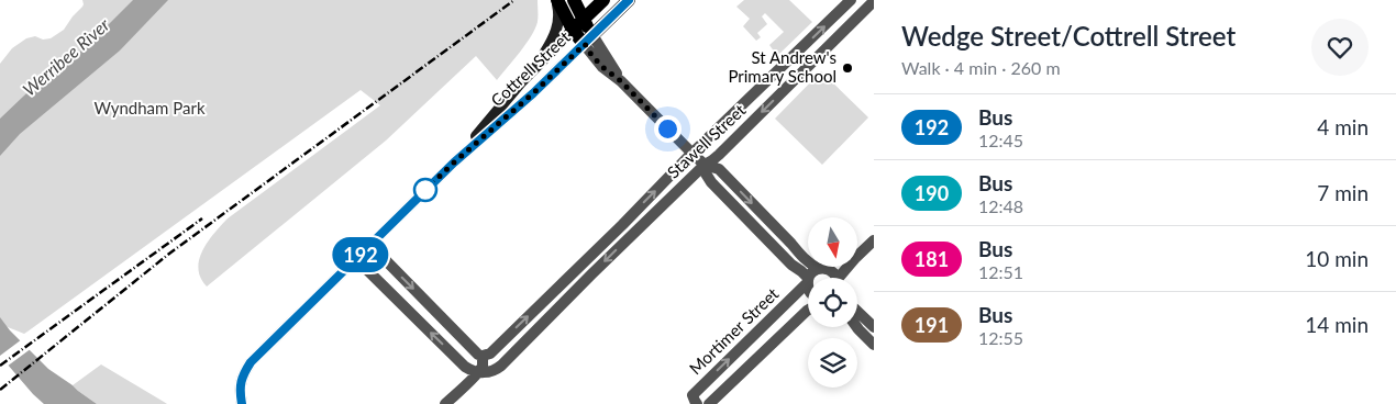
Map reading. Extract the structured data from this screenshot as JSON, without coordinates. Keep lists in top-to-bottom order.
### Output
{
  "streets": {
    "main road": ["Cottrell Street"],
    "street": ["Stawell Street", "Mortimer Street"]
  },
  "water": ["Werribee River"],
  "parks": ["Wyndham Park"],
  "places": ["St Andrew's Primary School"],
  "lines": ["bus line 192"],
  "north": "bottom",
  "page": {
    "on_map": "192",
    "heading": ["Wedge Street/Cottrell Street", "Walk · 4 min · 260 m"],
    "list": [
      {
        "mark": "192",
        "name": "Bus",
        "note": "12:45",
        "value": "4 min"
      },
      {
        "mark": "190",
        "name": "Bus",
        "note": "12:48",
        "value": "7 min"
      },
      {
        "mark": "181",
        "name": "Bus",
        "note": "12:51",
        "value": "10 min"
      },
      {
        "mark": "191",
        "name": "Bus",
        "note": "12:55",
        "value": "14 min"
      }
    ]
  }
}
